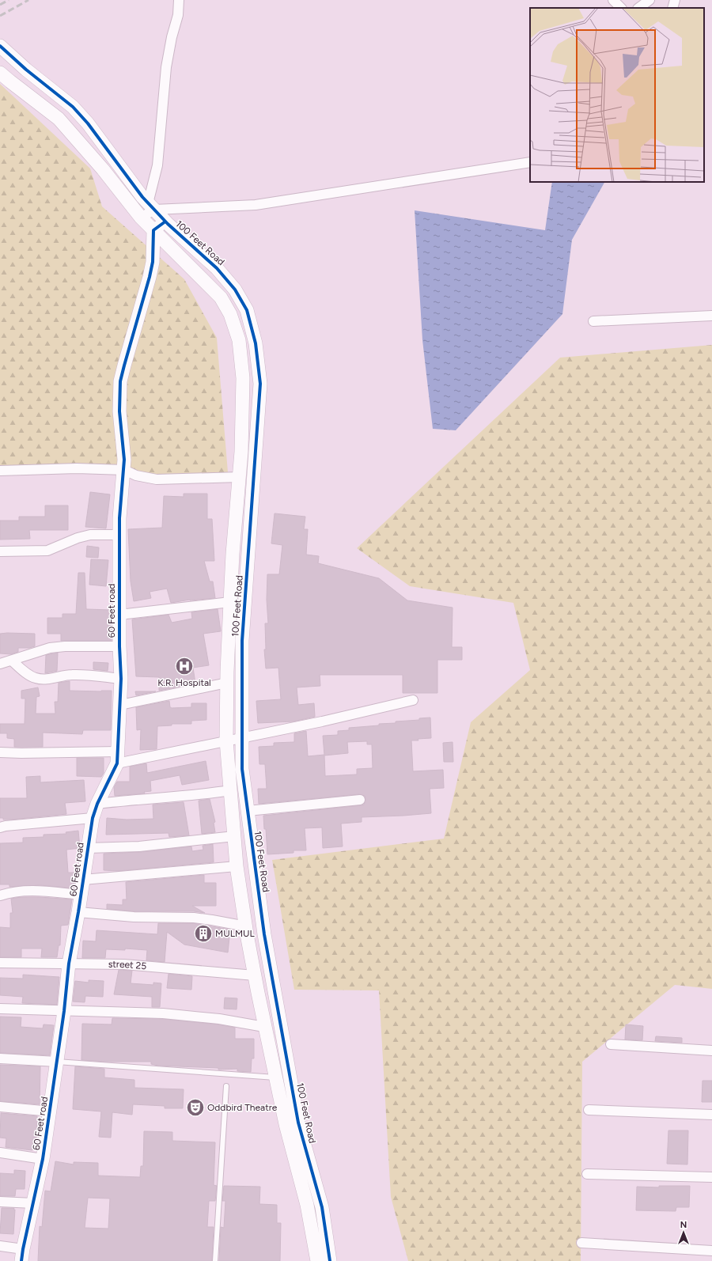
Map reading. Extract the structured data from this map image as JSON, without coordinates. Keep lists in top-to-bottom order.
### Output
{
  "streets": {
    "street": ["100 Feet Road", "60 Feet road", "street 25"]
  },
  "crossings": [
    ["100 Feet Road", "60 Feet road"],
    ["100 Feet Road", "street 25"],
    ["60 Feet road", "street 25"]
  ],
  "places": {
    "hospital": ["K.R. Hospital"],
    "building": ["MULMUL"],
    "theatre": ["Oddbird Theatre"]
  },
  "north": "top"
}
